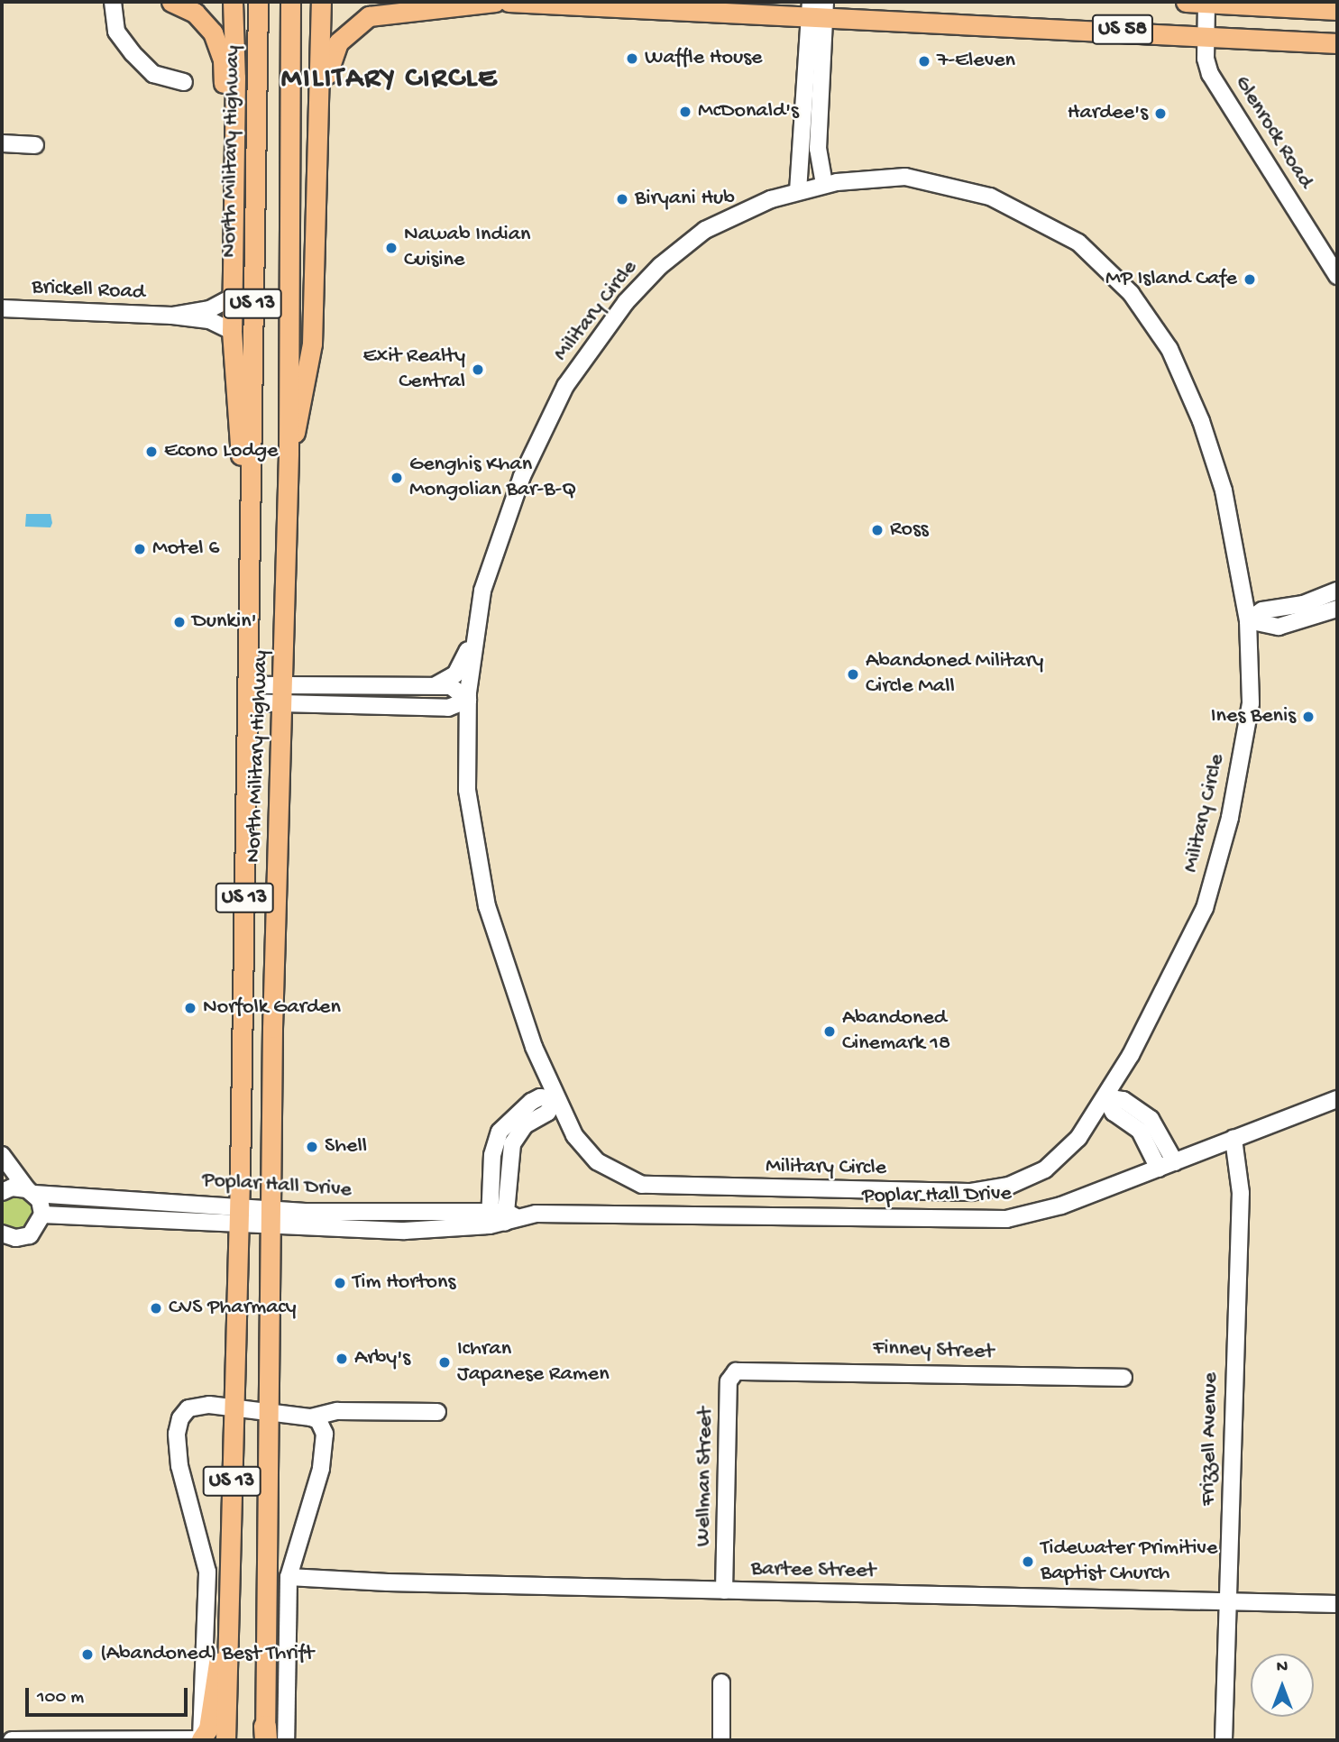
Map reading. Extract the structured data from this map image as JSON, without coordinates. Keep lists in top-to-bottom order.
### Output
{
  "streets": {
    "main road": ["US 58", "North Military Highway", "US 13"],
    "street": [
      "Glenrock Road",
      "Brickell Road",
      "Military Circle",
      "Poplar Hall Drive",
      "Finney Street",
      "Frizzell Avenue",
      "Wellman Street",
      "Bartee Street"
    ]
  },
  "crossings": [
    ["US 58", "Glenrock Road"],
    ["North Military Highway", "Military Circle"],
    ["North Military Highway", "Poplar Hall Drive"],
    ["Poplar Hall Drive", "Frizzell Avenue"],
    ["Finney Street", "Wellman Street"],
    ["Frizzell Avenue", "Bartee Street"],
    ["Wellman Street", "Bartee Street"]
  ],
  "districts": ["MILITARY CIRCLE"],
  "places": [
    "Waffle House",
    "7-Eleven",
    "McDonald's",
    "Hardee's",
    "Biryani Hub",
    "Nawab Indian Cuisine",
    "MP Island Cafe",
    "Exit Realty Central",
    "Econo Lodge",
    "Genghis Khan Mongolian Bar-B-Q",
    "Ross",
    "Motel 6",
    "Dunkin'",
    "Abandoned Military Circle Mall",
    "Ines Benis",
    "Norfolk Garden",
    "Abandoned Cinemark 18",
    "Shell",
    "Tim Hortons",
    "CVS Pharmacy",
    "Arby's",
    "Ichran Japanese Ramen",
    "Tidewater Primitive Baptist Church",
    "(Abandoned) Best Thrift"
  ],
  "scale_bar": "100 m",
  "north": "top"
}
